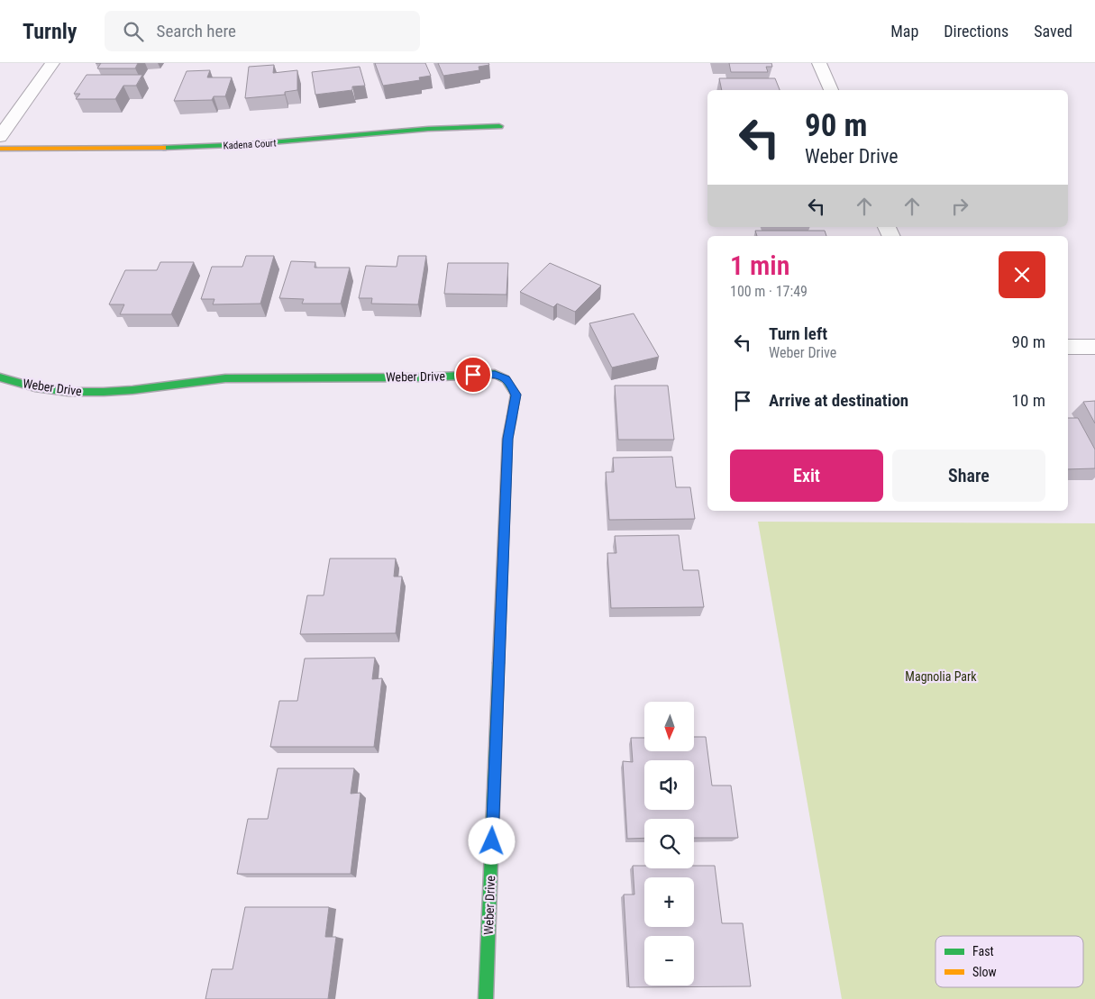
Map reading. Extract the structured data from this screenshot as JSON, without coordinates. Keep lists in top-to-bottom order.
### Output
{
  "streets": {
    "street": ["Kadena Court", "Weber Drive"]
  },
  "parks": ["Magnolia Park"],
  "legend": ["Fast", "Slow"],
  "north": "bottom",
  "page": {
    "header": "Turnly",
    "search": "Search here",
    "nav": ["Map", "Directions", "Saved"],
    "turn": ["90 m", "Weber Drive"],
    "heading": ["1 min", "100 m · 17:49"],
    "list": [
      {
        "name": "Turn left",
        "note": "Weber Drive",
        "value": "90 m"
      },
      {
        "name": "Arrive at destination",
        "value": "10 m"
      }
    ],
    "buttons": ["Exit", "Share"],
    "map_buttons": ["+", "−"]
  }
}
